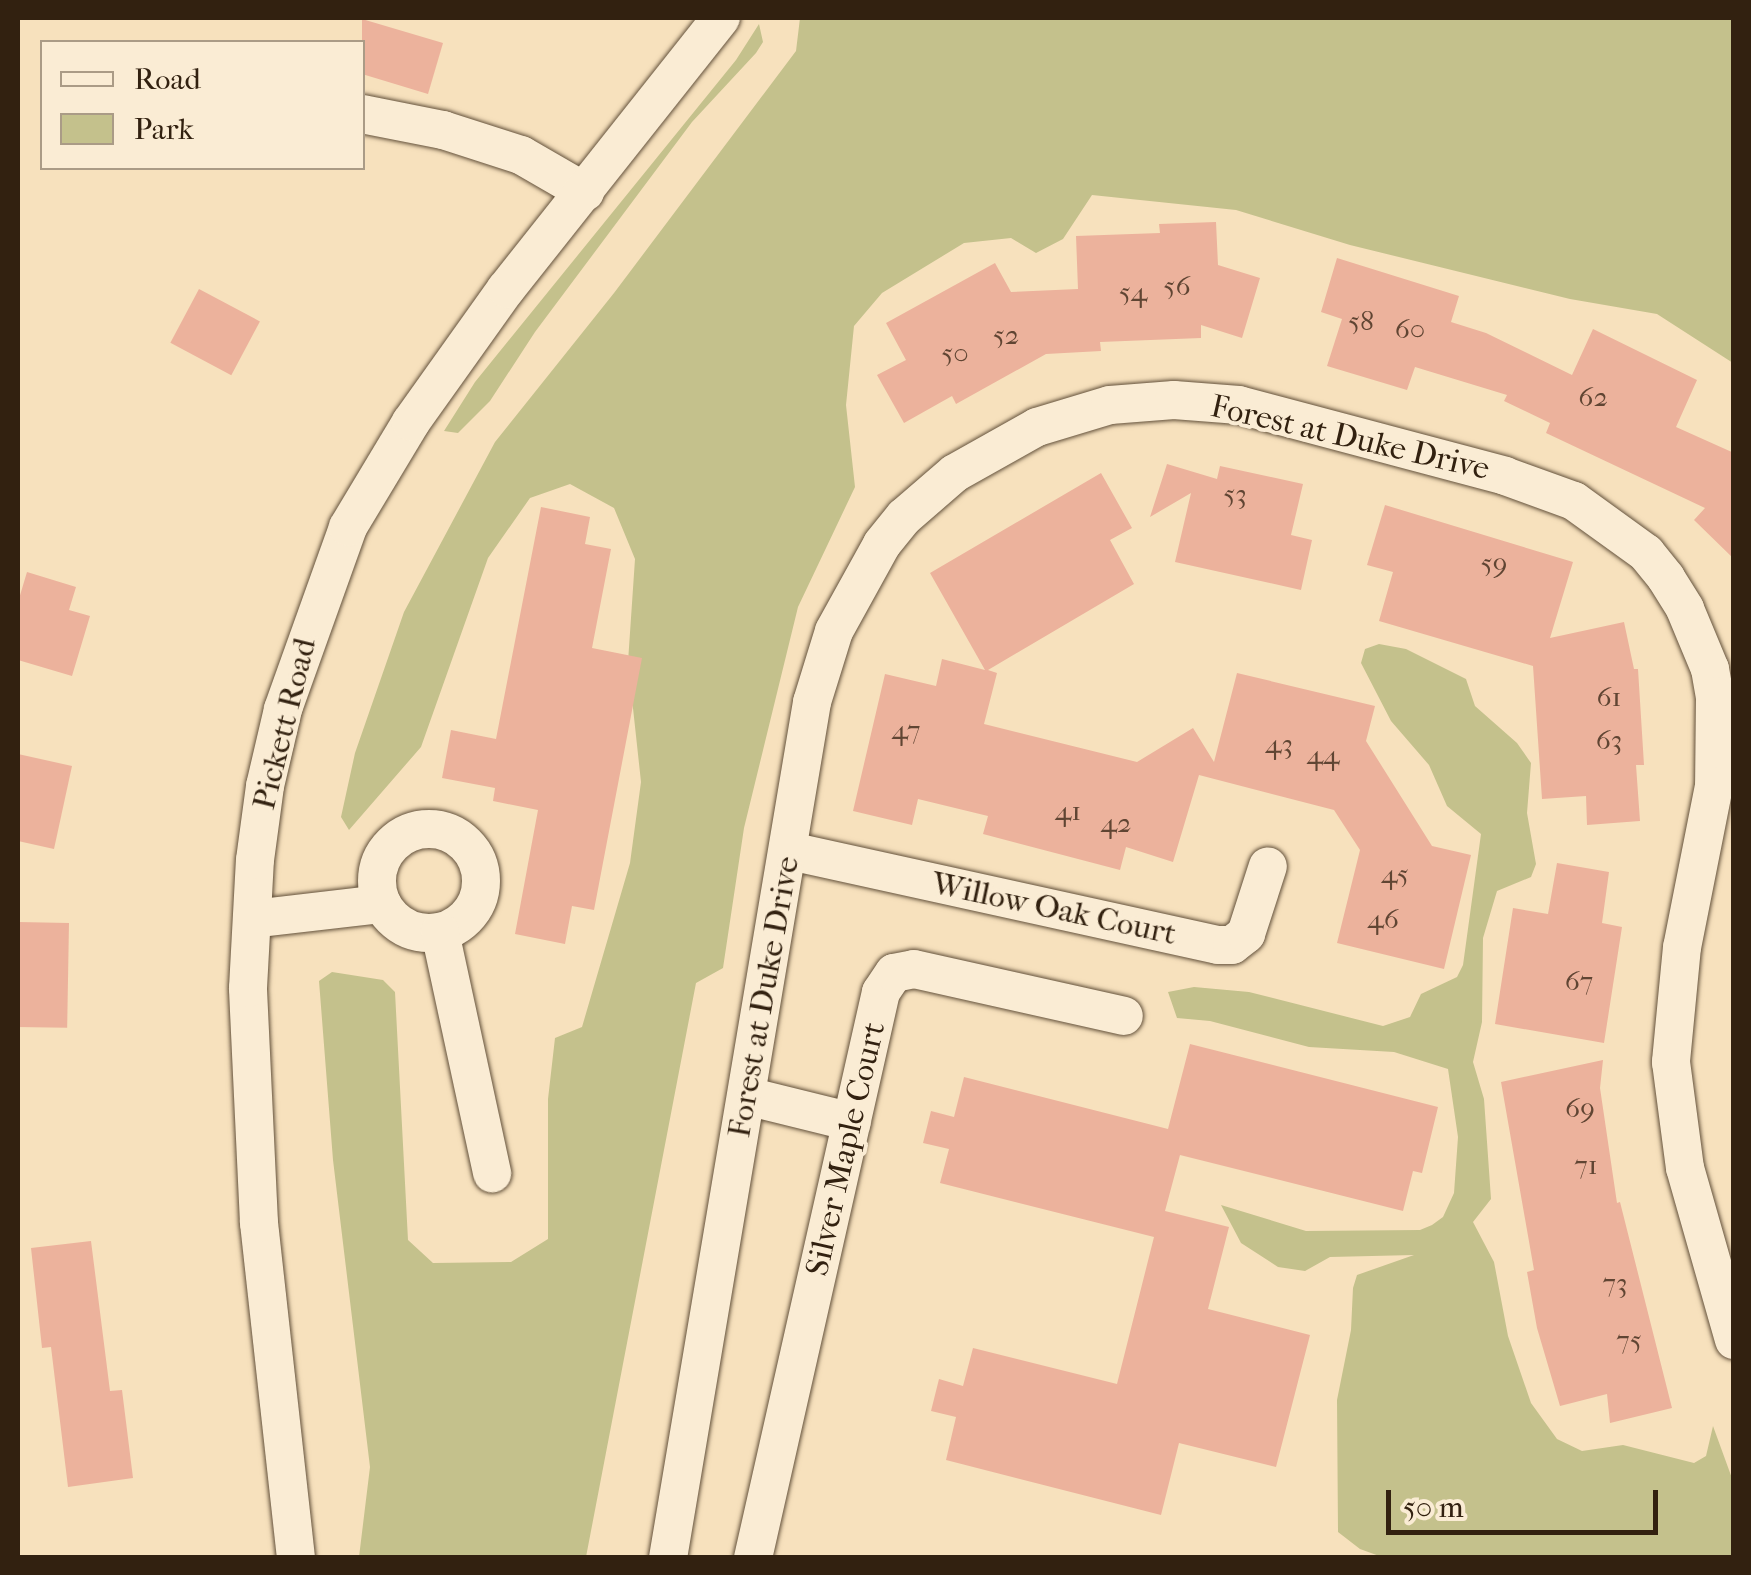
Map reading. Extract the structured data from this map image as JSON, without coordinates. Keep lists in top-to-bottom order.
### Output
{
  "streets": {
    "street": [
      "Forest at Duke Drive",
      "Pickett Road",
      "Willow Oak Court",
      "Silver Maple Court"
    ]
  },
  "crossings": [
    ["Forest at Duke Drive", "Willow Oak Court"]
  ],
  "house_numbers": [
    "56",
    "54",
    "58",
    "60",
    "52",
    "50",
    "62",
    "53",
    "59",
    "61",
    "47",
    "63",
    "43",
    "44",
    "41",
    "42",
    "45",
    "46",
    "67",
    "69",
    "71",
    "73",
    "75"
  ],
  "legend": ["Road", "Park"],
  "scale_bar": "50 m"
}
